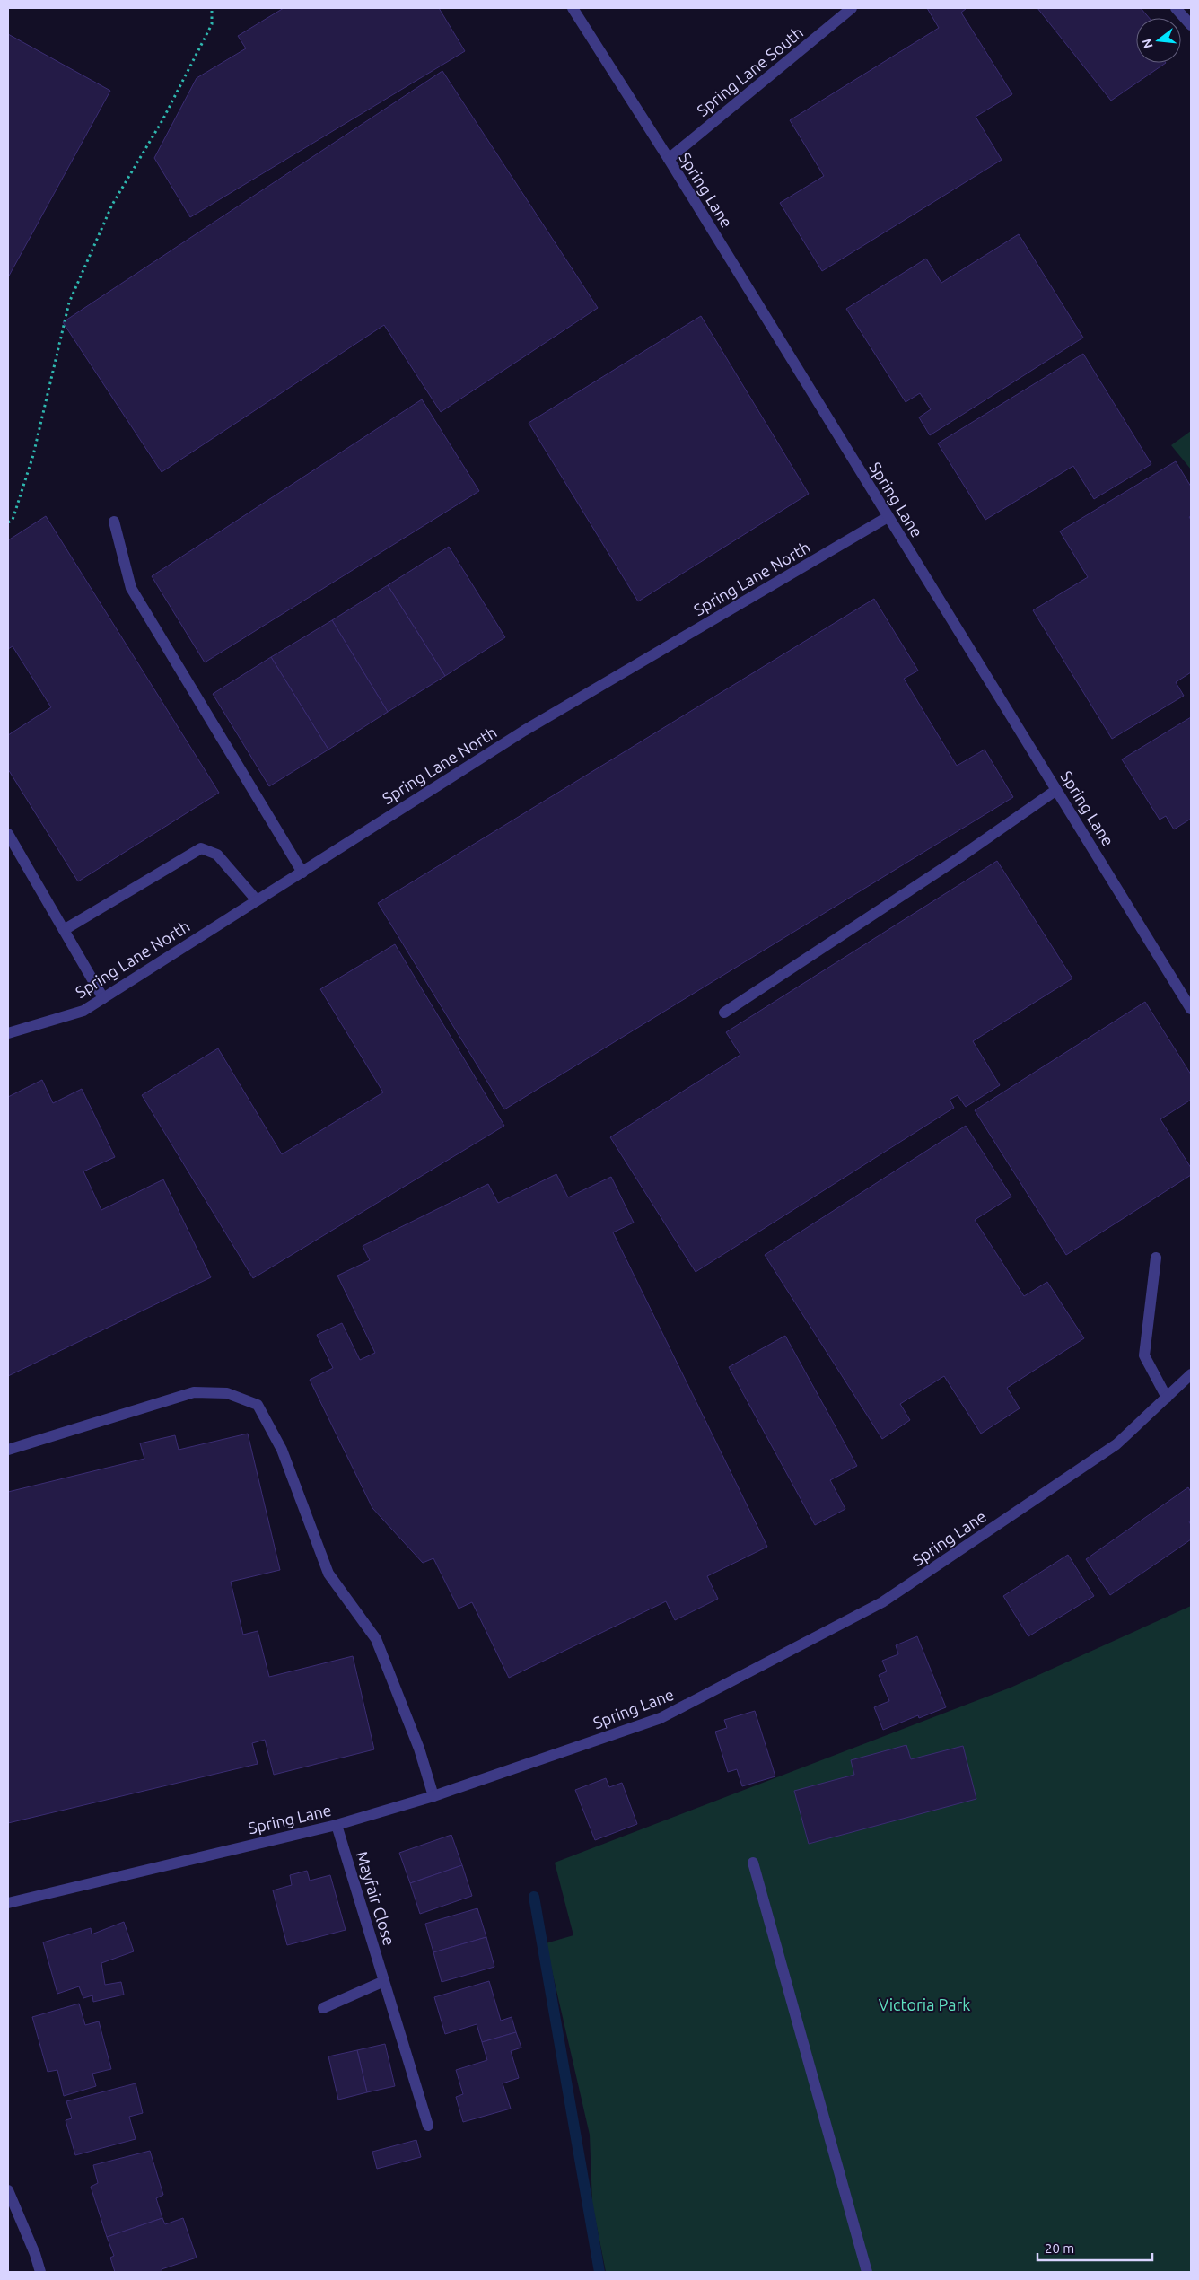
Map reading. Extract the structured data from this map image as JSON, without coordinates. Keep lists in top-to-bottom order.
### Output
{
  "streets": {
    "street": [
      "Spring Lane South",
      "Spring Lane",
      "Spring Lane North",
      "Mayfair Close"
    ]
  },
  "crossings": [
    ["Spring Lane South", "Spring Lane"],
    ["Spring Lane", "Spring Lane North"],
    ["Spring Lane", "Mayfair Close"]
  ],
  "parks": ["Victoria Park"],
  "scale_bar": "20 m",
  "north": "left"
}
